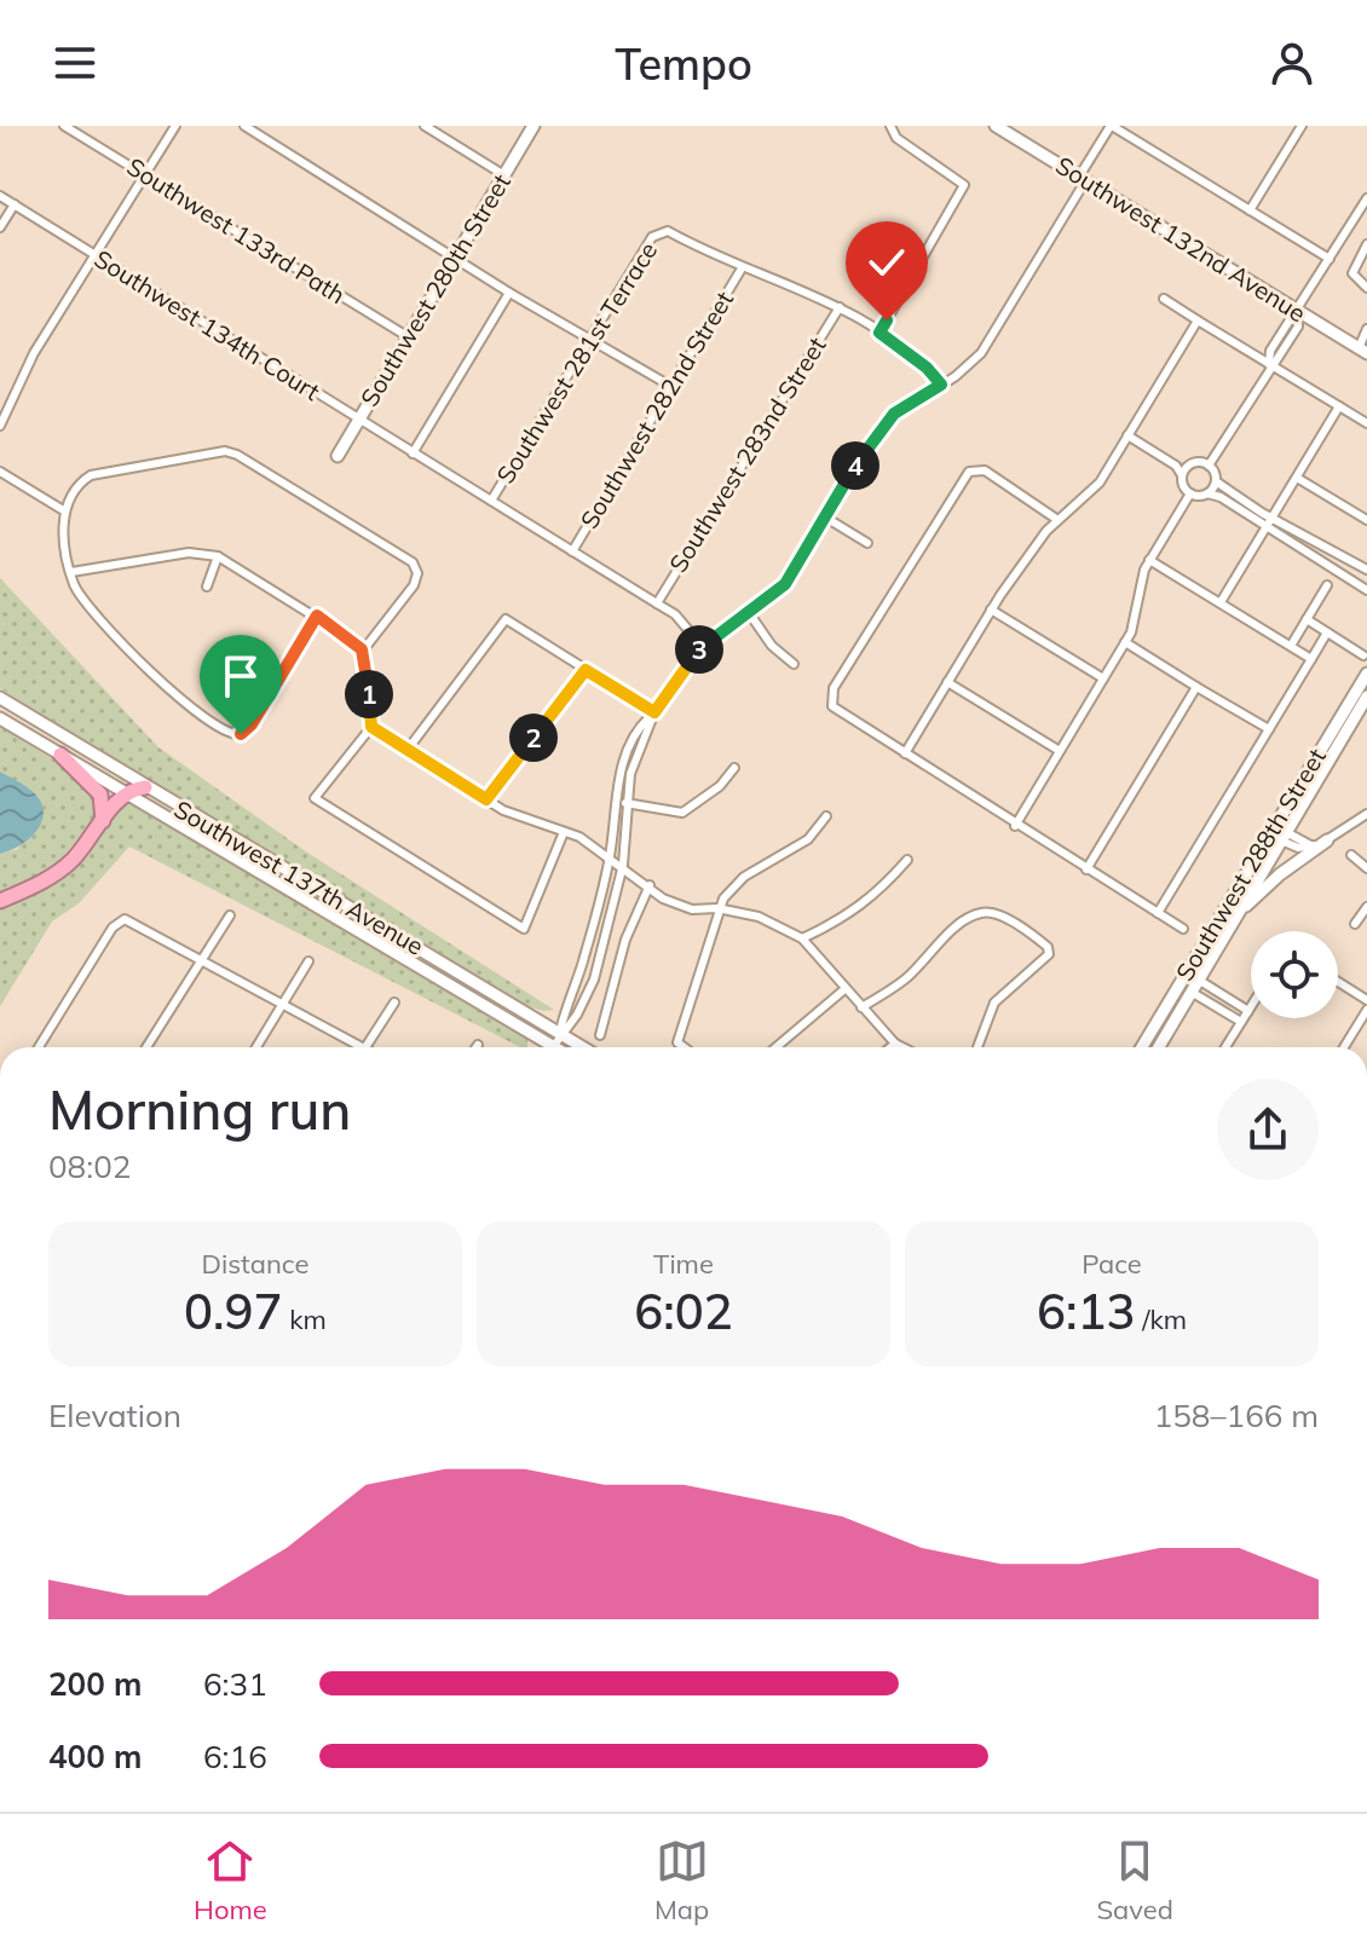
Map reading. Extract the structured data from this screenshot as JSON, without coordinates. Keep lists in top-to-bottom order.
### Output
{
  "streets": {
    "main road": [
      "Southwest 132nd Avenue",
      "Southwest 280th Street",
      "Southwest 288th Street",
      "Southwest 137th Avenue"
    ],
    "street": [
      "Southwest 133rd Path",
      "Southwest 134th Court",
      "Southwest 281st Terrace",
      "Southwest 282nd Street",
      "Southwest 283nd Street"
    ]
  },
  "crossings": [
    ["Southwest 133rd Path", "Southwest 280th Street"],
    ["Southwest 280th Street", "Southwest 134th Court"],
    ["Southwest 134th Court", "Southwest 281st Terrace"],
    ["Southwest 134th Court", "Southwest 282nd Street"],
    ["Southwest 134th Court", "Southwest 283nd Street"],
    ["Southwest 281st Terrace", "Southwest 282nd Street"]
  ],
  "page": {
    "header": "Tempo",
    "pins": [
      "4",
      "3",
      "1",
      "2"
    ],
    "heading": ["Morning run", "08:02"],
    "stats": [
      ["Distance", "0.97 km"],
      ["Time", "6:02"],
      ["Pace", "6:13 /km"]
    ],
    "chart": ["Elevation", "158–166 m"],
    "list": [
      {
        "name": "200 m",
        "note": "6:31"
      },
      {
        "name": "400 m",
        "note": "6:16"
      }
    ],
    "tabs": ["Home", "Map", "Saved"]
  }
}
